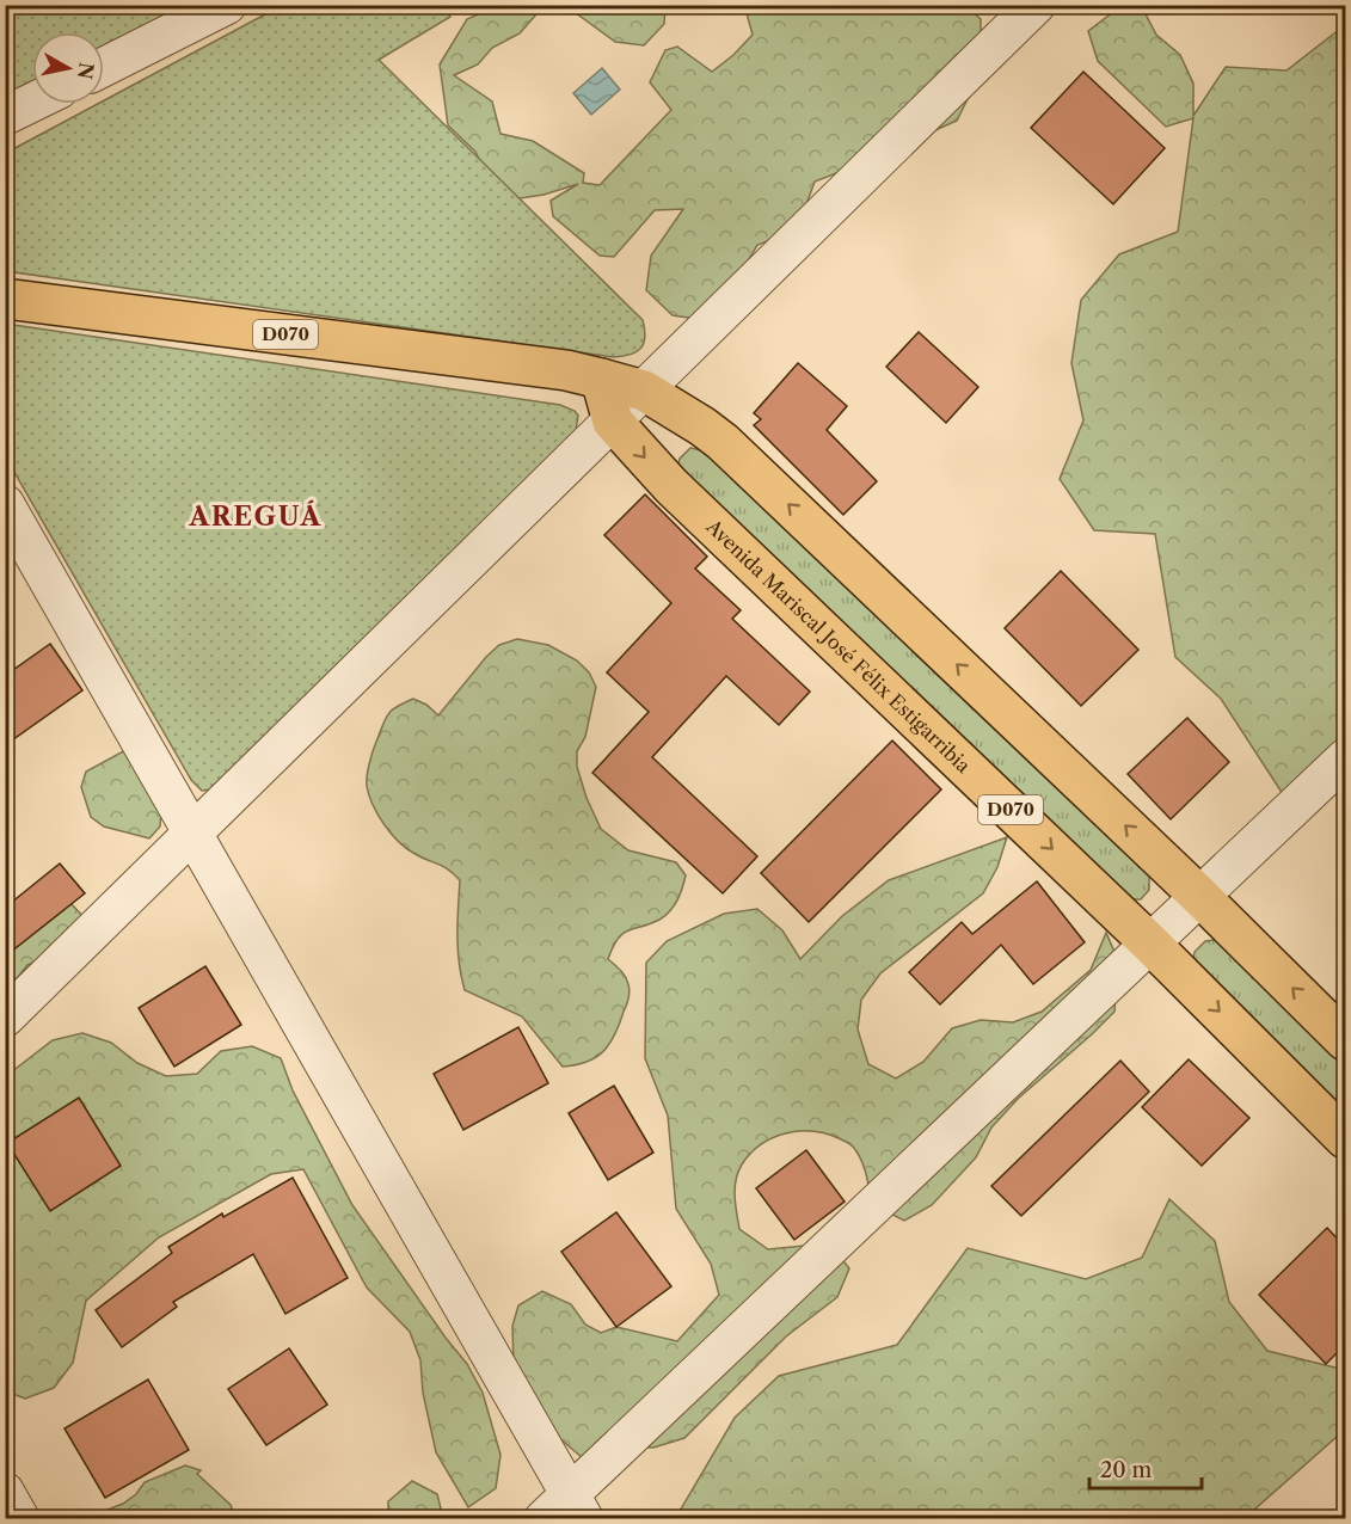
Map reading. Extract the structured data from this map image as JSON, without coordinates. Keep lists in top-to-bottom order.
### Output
{
  "streets": {
    "main road": ["D070", "Avenida Mariscal José Félix Estigarribia"]
  },
  "crossings": [
    ["D070", "Avenida Mariscal José Félix Estigarribia"]
  ],
  "districts": ["AREGUÁ"],
  "scale_bar": "20 m",
  "north": "right"
}
